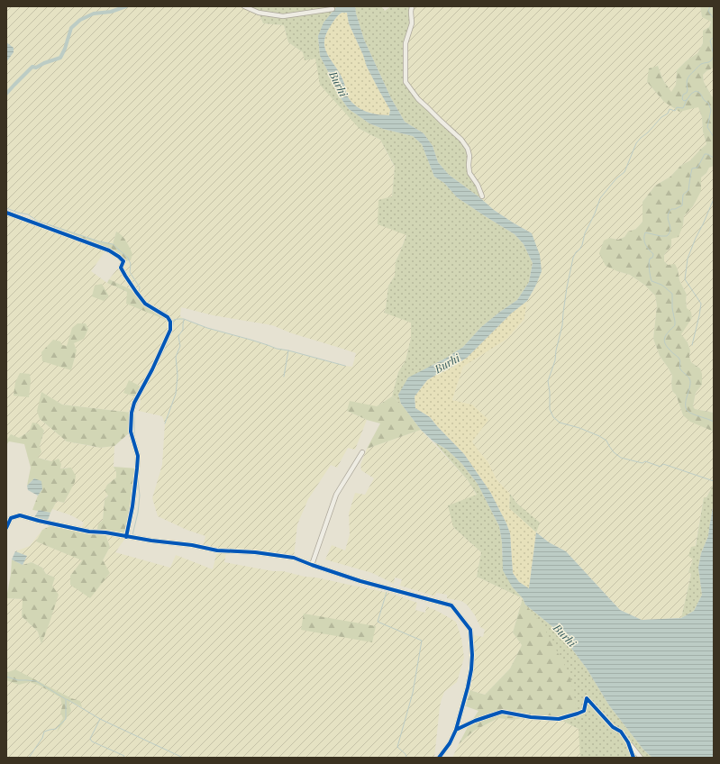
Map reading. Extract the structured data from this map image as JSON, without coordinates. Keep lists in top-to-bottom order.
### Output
{
  "water": ["Burhi"]
}
